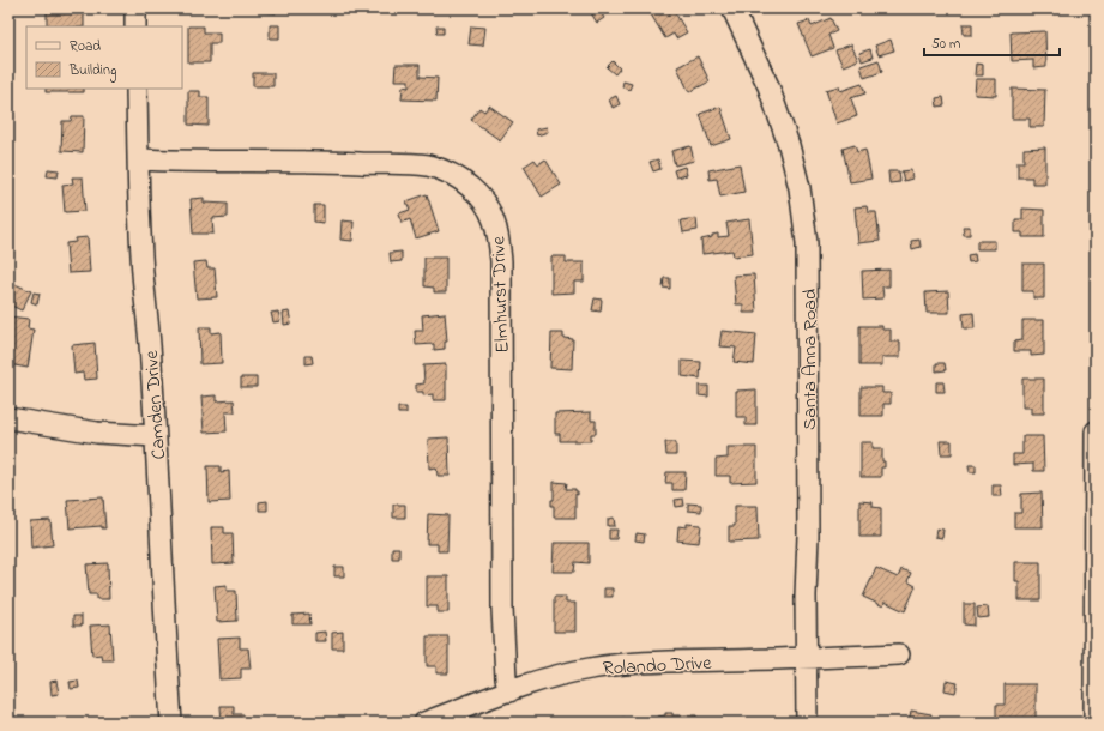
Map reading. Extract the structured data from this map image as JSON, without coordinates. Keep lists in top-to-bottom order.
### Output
{
  "streets": {
    "street": [
      "Elmhurst Drive",
      "Santa Anna Road",
      "Camden Drive",
      "Rolando Drive"
    ]
  },
  "crossings": [
    ["Elmhurst Drive", "Camden Drive"],
    ["Elmhurst Drive", "Rolando Drive"],
    ["Santa Anna Road", "Rolando Drive"]
  ],
  "legend": ["Road", "Building"],
  "scale_bar": "50 m"
}
